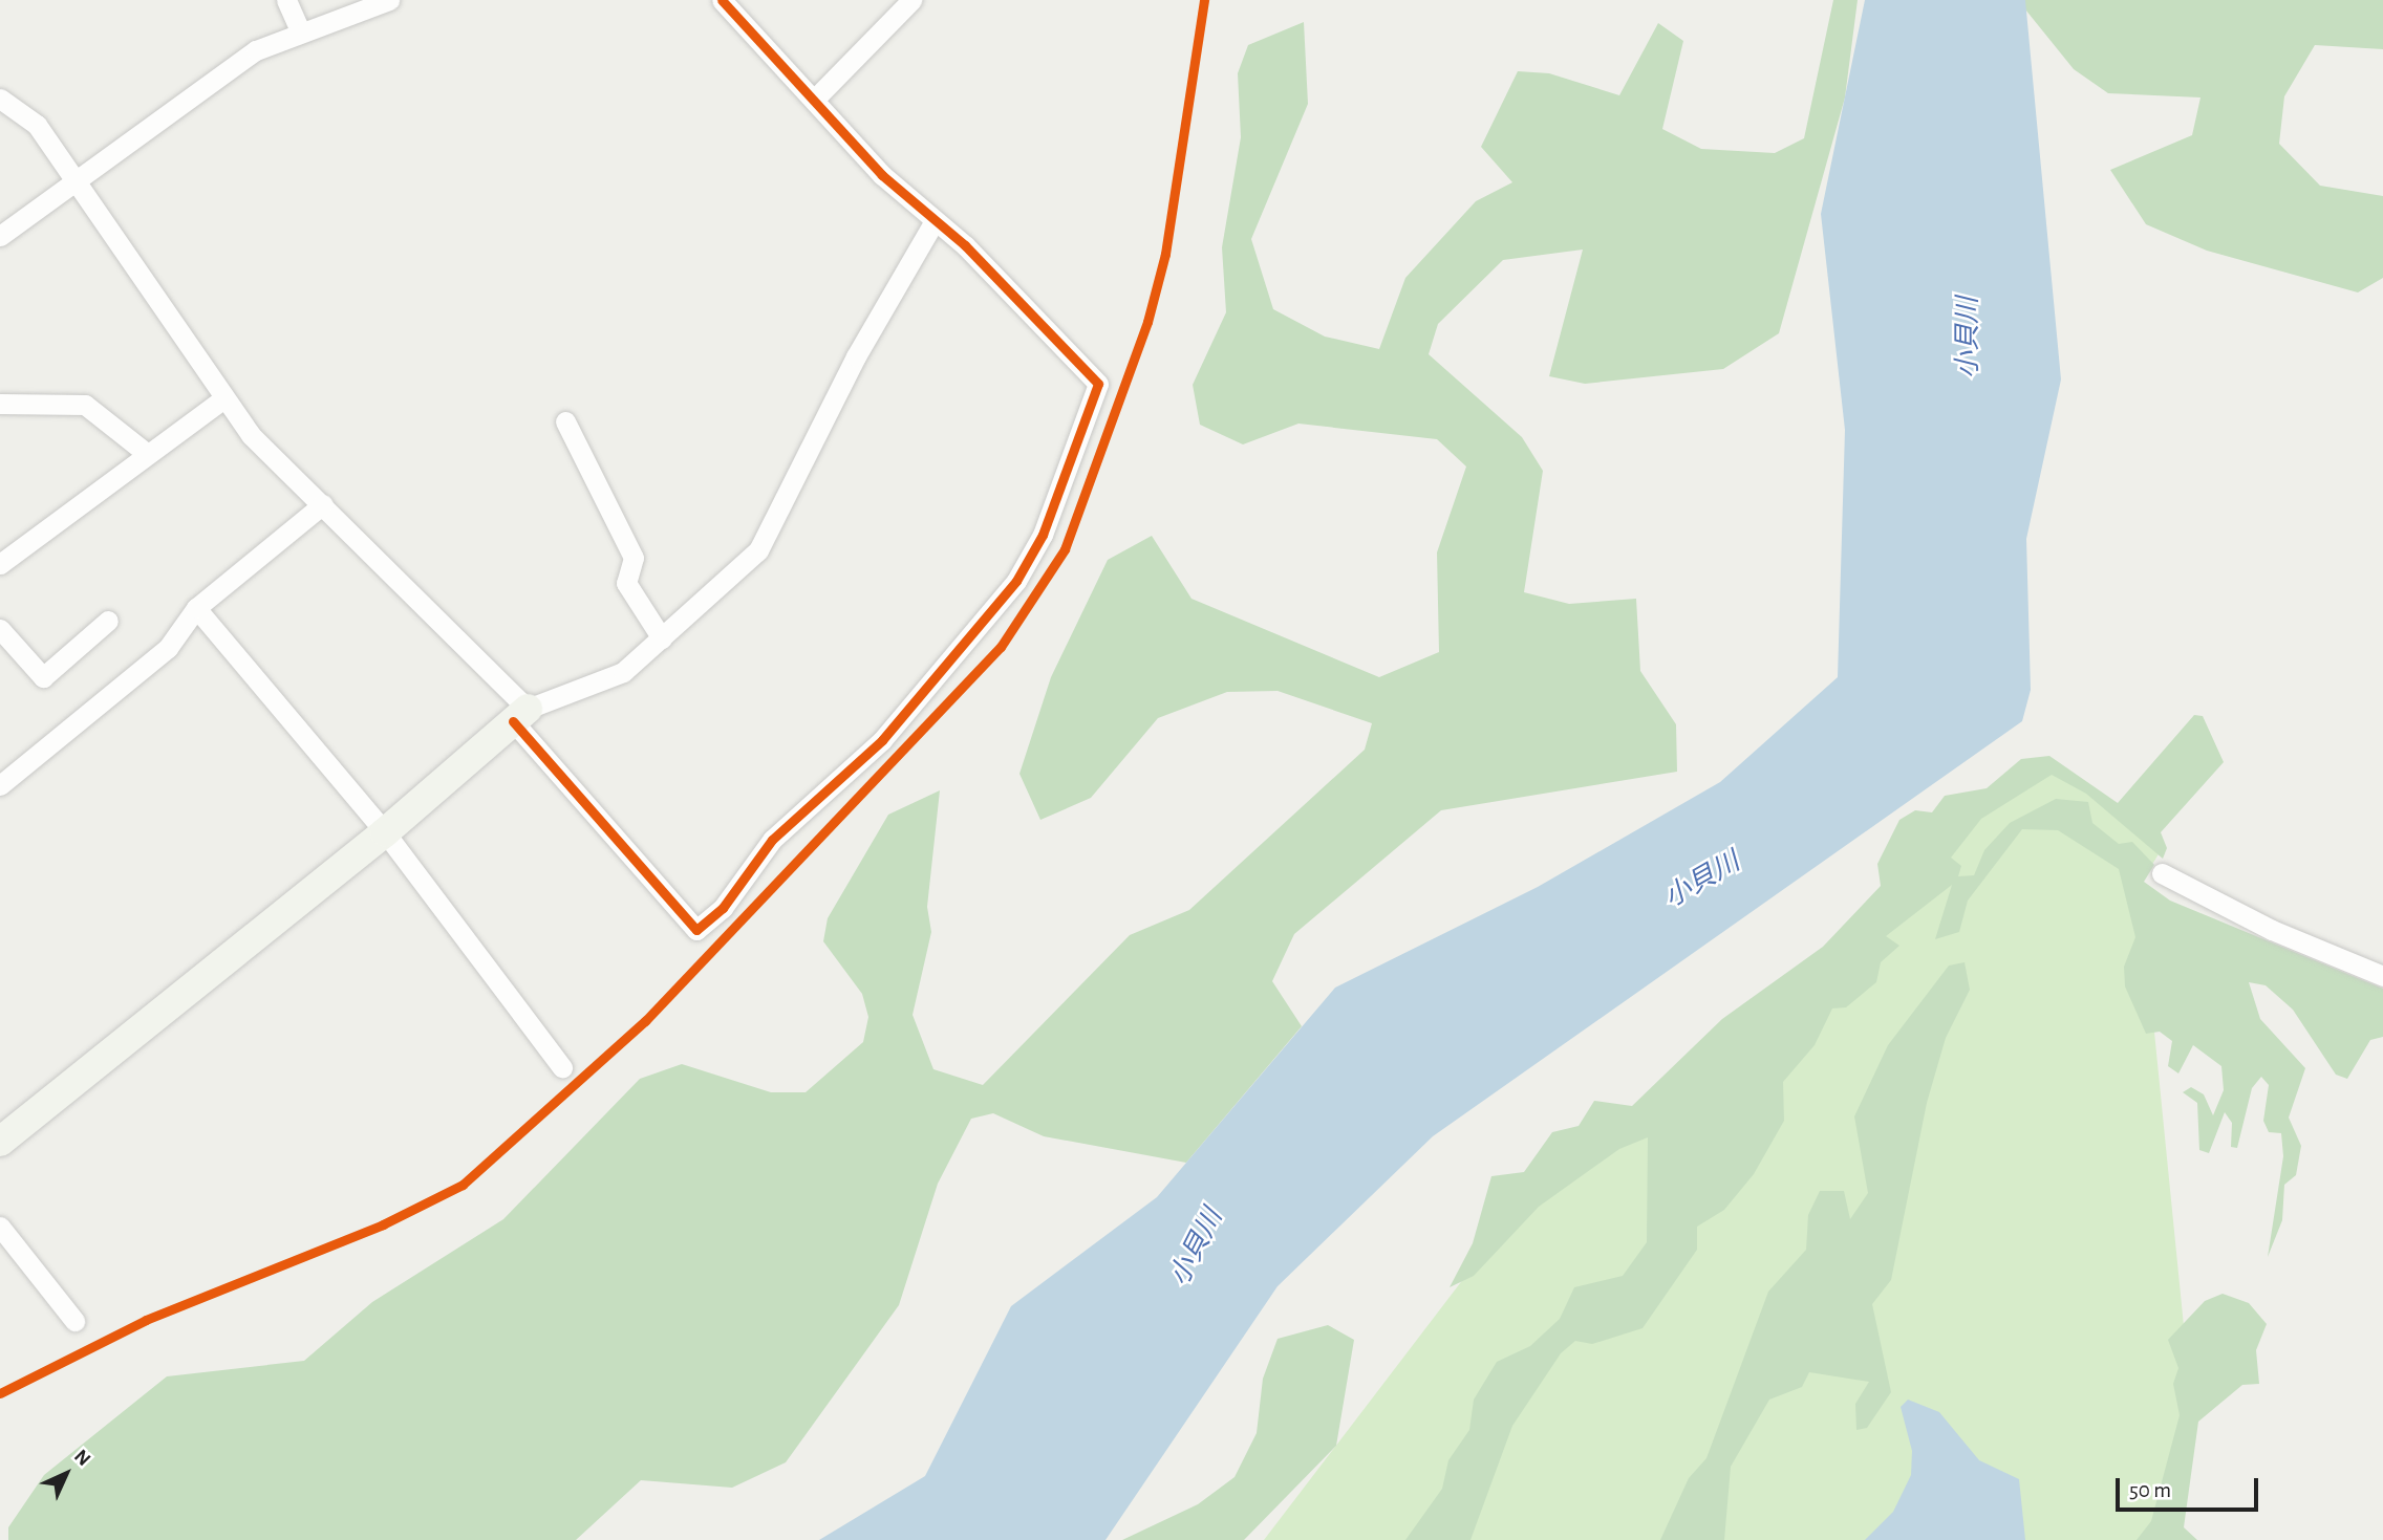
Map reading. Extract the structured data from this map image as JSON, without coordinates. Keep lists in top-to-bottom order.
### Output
{
  "water": ["小貝川"],
  "scale_bar": "50 m",
  "north": "top right"
}
